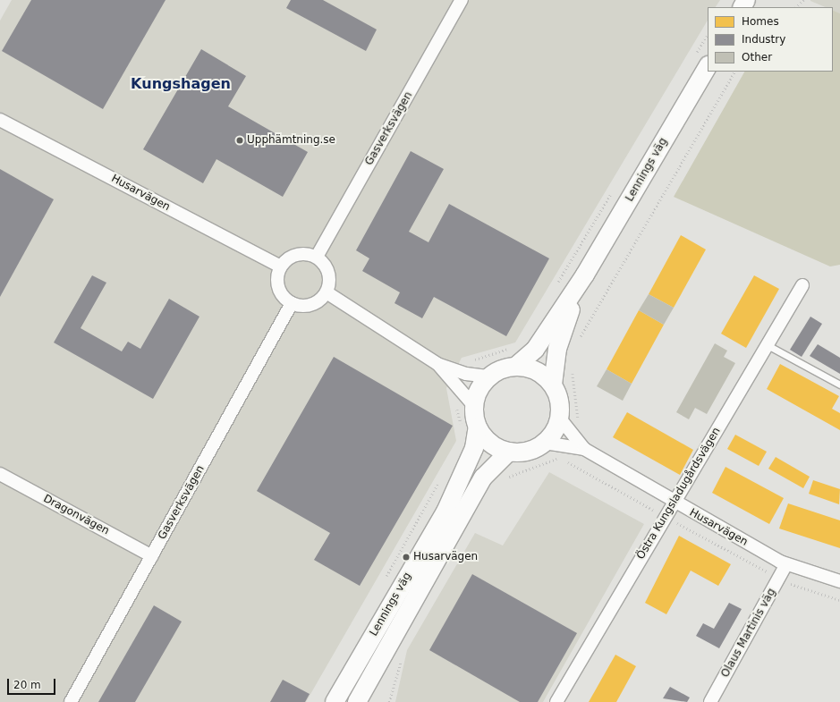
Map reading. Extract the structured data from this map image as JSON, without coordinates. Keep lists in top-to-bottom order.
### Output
{
  "streets": {
    "main road": ["Lennings väg"],
    "street": [
      "Gasverksvägen",
      "Husarvägen",
      "Östra Kungsladugårdsvägen",
      "Dragonvägen",
      "Olaus Martinis väg"
    ]
  },
  "crossings": [
    ["Gasverksvägen", "Husarvägen"],
    ["Gasverksvägen", "Dragonvägen"],
    ["Lennings väg", "Husarvägen"],
    ["Husarvägen", "Östra Kungsladugårdsvägen"],
    ["Husarvägen", "Olaus Martinis väg"]
  ],
  "districts": ["Kungshagen"],
  "places": ["Upphämtning.se", "Husarvägen"],
  "legend": ["Homes", "Industry", "Other"],
  "scale_bar": "20 m"
}
